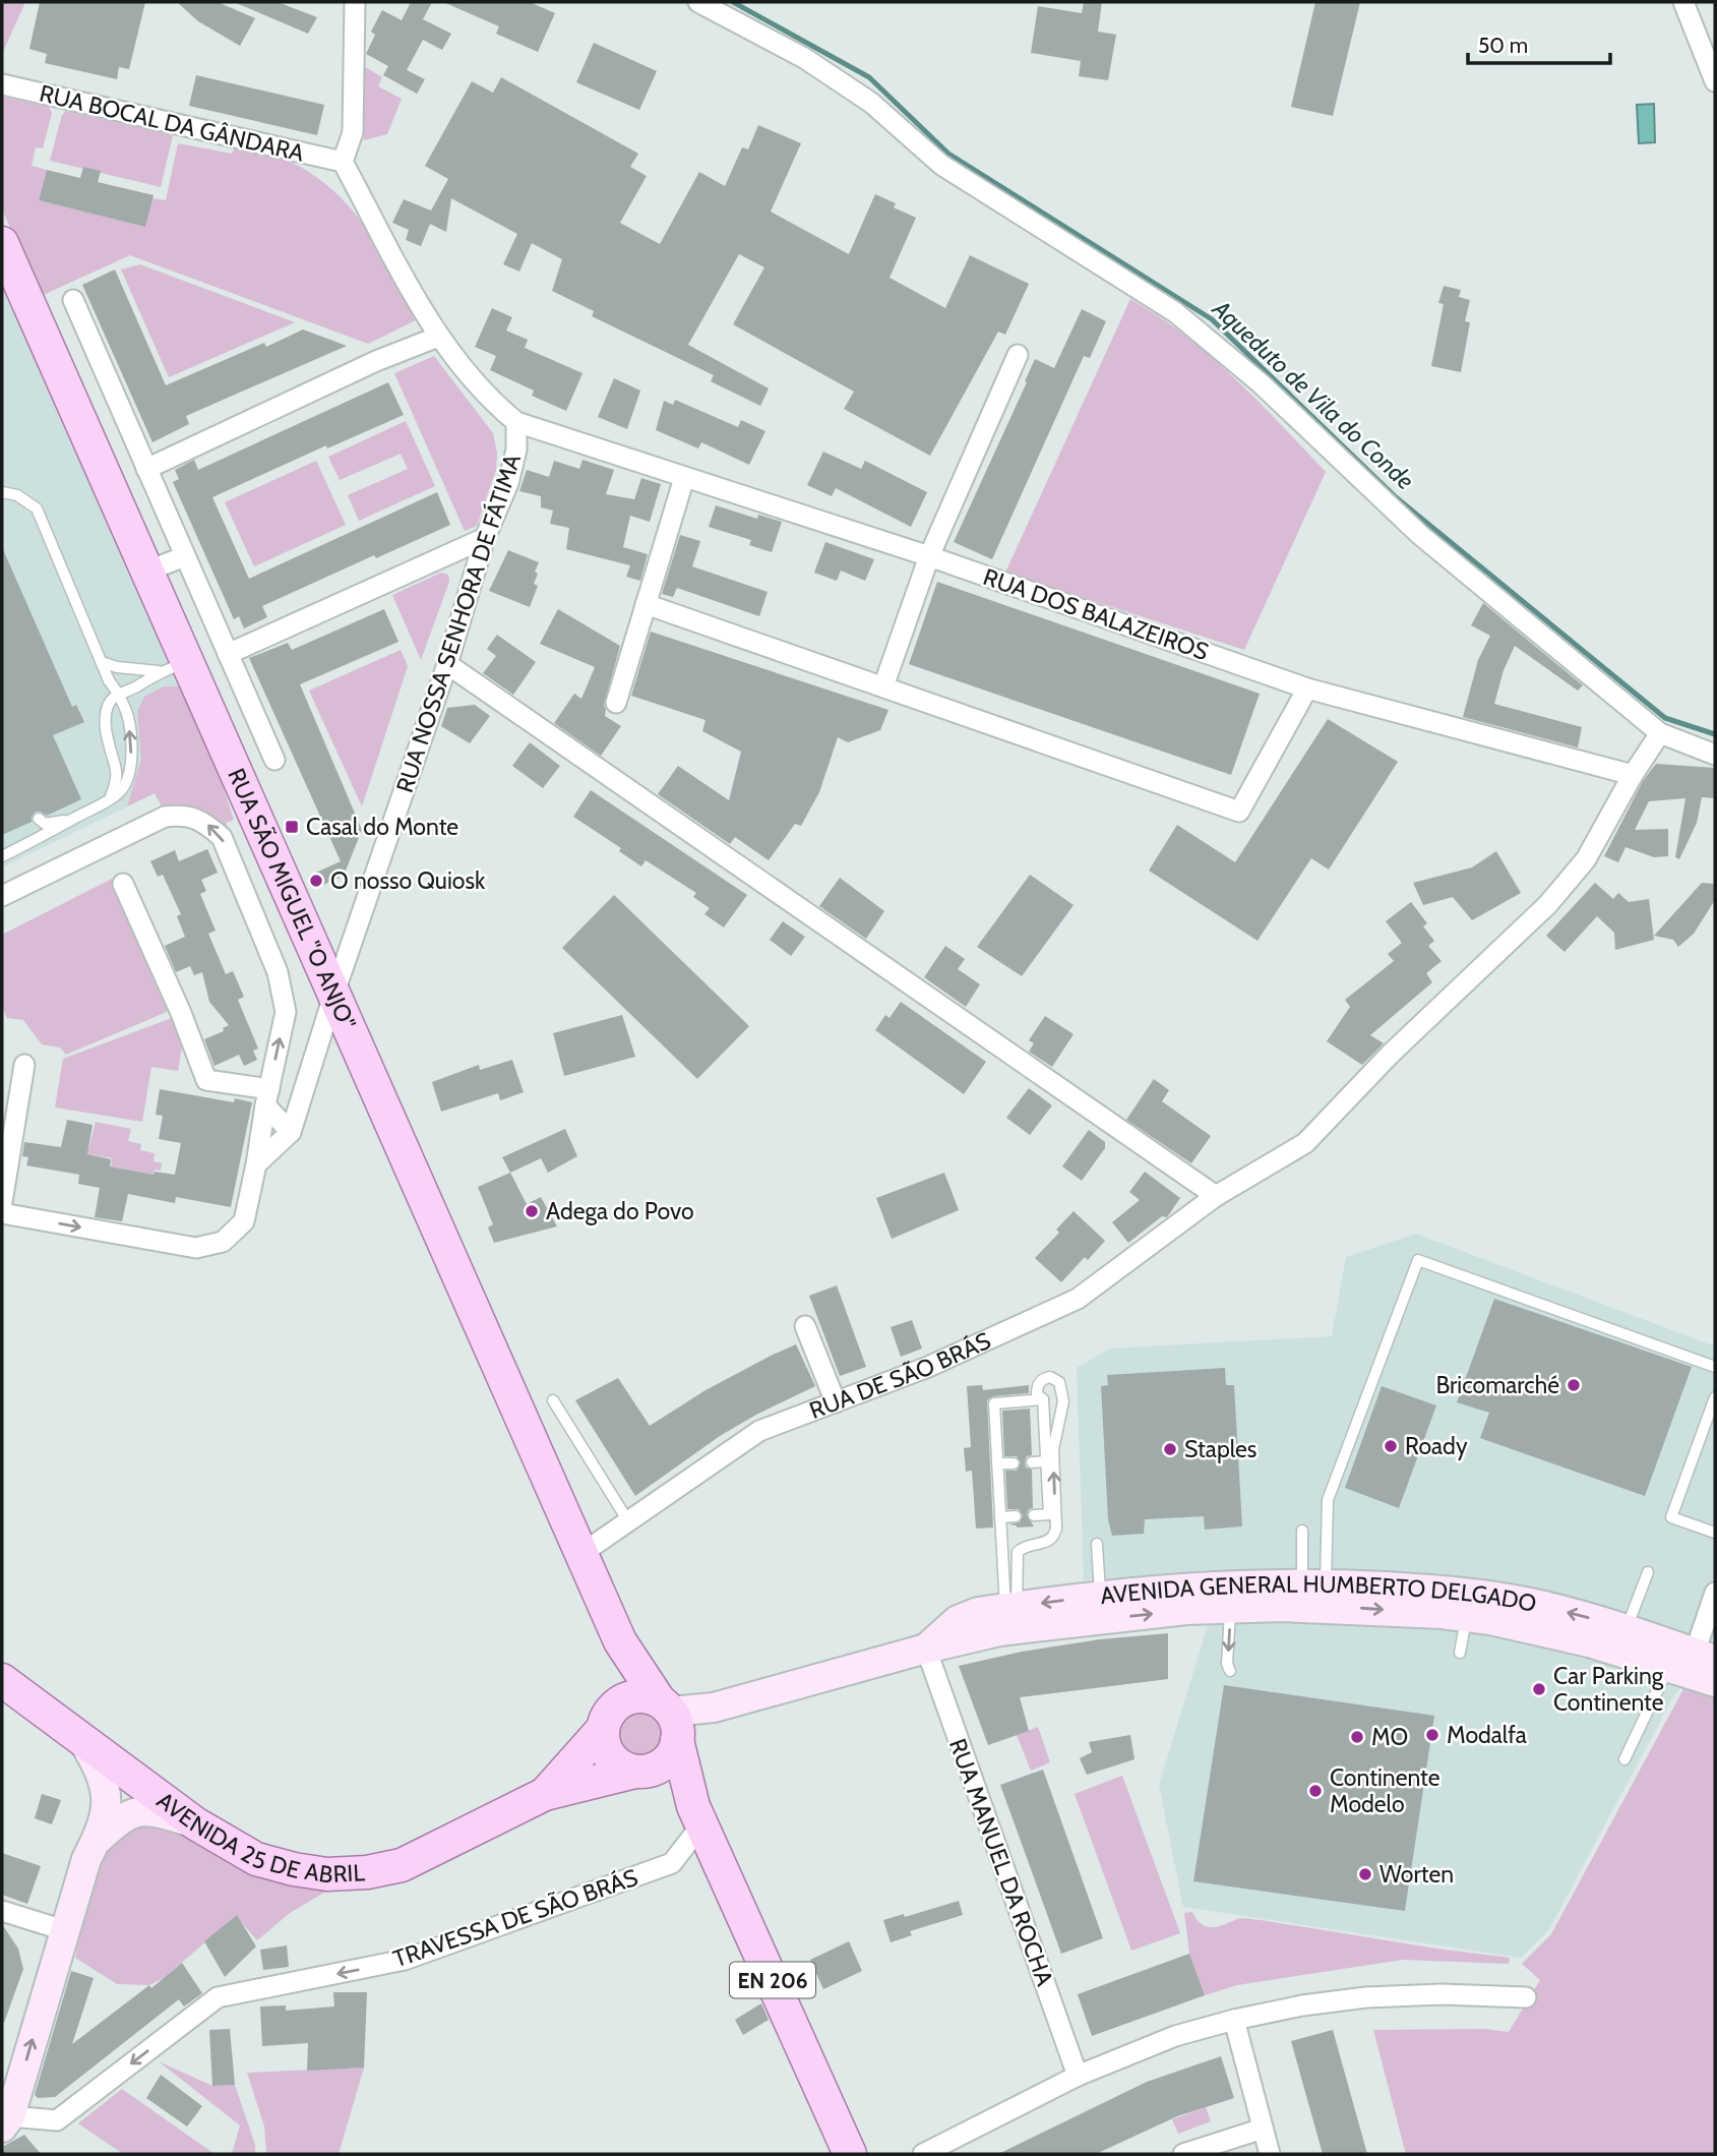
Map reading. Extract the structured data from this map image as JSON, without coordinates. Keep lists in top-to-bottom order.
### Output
{
  "streets": {
    "main road": [
      "RUA SÃO MIGUEL \"O ANJO\"",
      "AVENIDA GENERAL HUMBERTO DELGADO",
      "AVENIDA 25 DE ABRIL",
      "EN 206"
    ],
    "street": [
      "RUA BOCAL DA GÂNDARA",
      "RUA DOS BALAZEIROS",
      "RUA NOSSA SENHORA DE FÁTIMA",
      "RUA DE SÃO BRÁS",
      "RUA MANUEL DA ROCHA",
      "TRAVESSA DE SÃO BRÁS"
    ]
  },
  "crossings": [
    ["RUA BOCAL DA GÂNDARA", "RUA NOSSA SENHORA DE FÁTIMA"],
    ["RUA DOS BALAZEIROS", "RUA NOSSA SENHORA DE FÁTIMA"],
    ["RUA DOS BALAZEIROS", "RUA DE SÃO BRÁS"],
    ["RUA NOSSA SENHORA DE FÁTIMA", "RUA SÃO MIGUEL \"O ANJO\""],
    ["RUA SÃO MIGUEL \"O ANJO\"", "RUA DE SÃO BRÁS"],
    ["RUA SÃO MIGUEL \"O ANJO\"", "EN 206"],
    ["RUA DE SÃO BRÁS", "EN 206"],
    ["AVENIDA GENERAL HUMBERTO DELGADO", "AVENIDA 25 DE ABRIL"],
    ["AVENIDA GENERAL HUMBERTO DELGADO", "RUA MANUEL DA ROCHA"],
    ["AVENIDA GENERAL HUMBERTO DELGADO", "EN 206"],
    ["AVENIDA 25 DE ABRIL", "EN 206"],
    ["TRAVESSA DE SÃO BRÁS", "EN 206"]
  ],
  "one_way": ["TRAVESSA DE SÃO BRÁS"],
  "water": ["Aqueduto de Vila do Conde"],
  "places": {
    "transit": ["Casal do Monte"],
    "other": [
      "O nosso Quiosk",
      "Adega do Povo",
      "Bricomarché",
      "Roady",
      "Staples",
      "Car Parking Continente",
      "Modalfa",
      "MO",
      "Continente Modelo",
      "Worten"
    ]
  },
  "scale_bar": "50 m"
}
